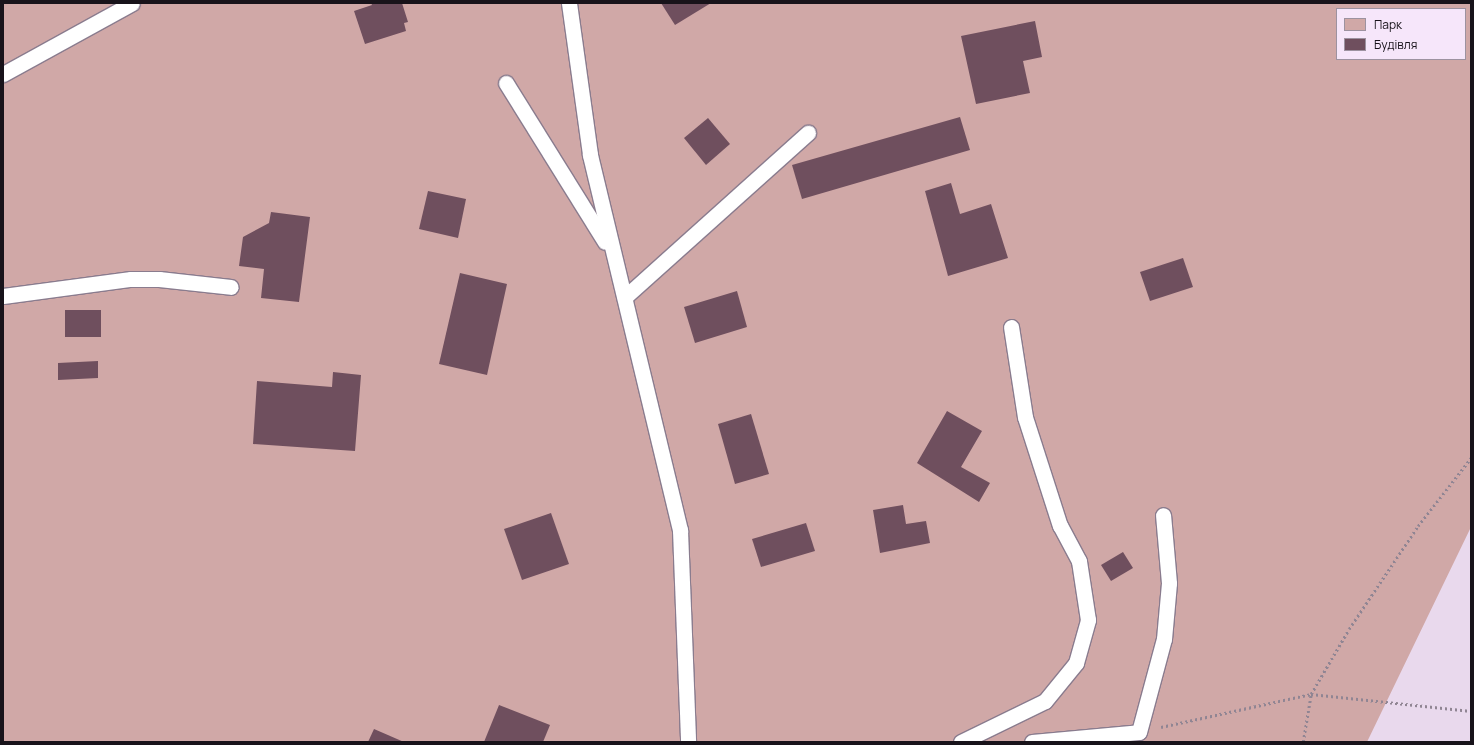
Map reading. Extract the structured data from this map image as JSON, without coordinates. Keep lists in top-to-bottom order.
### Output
{
  "legend": ["Парк", "Будівля"]
}
